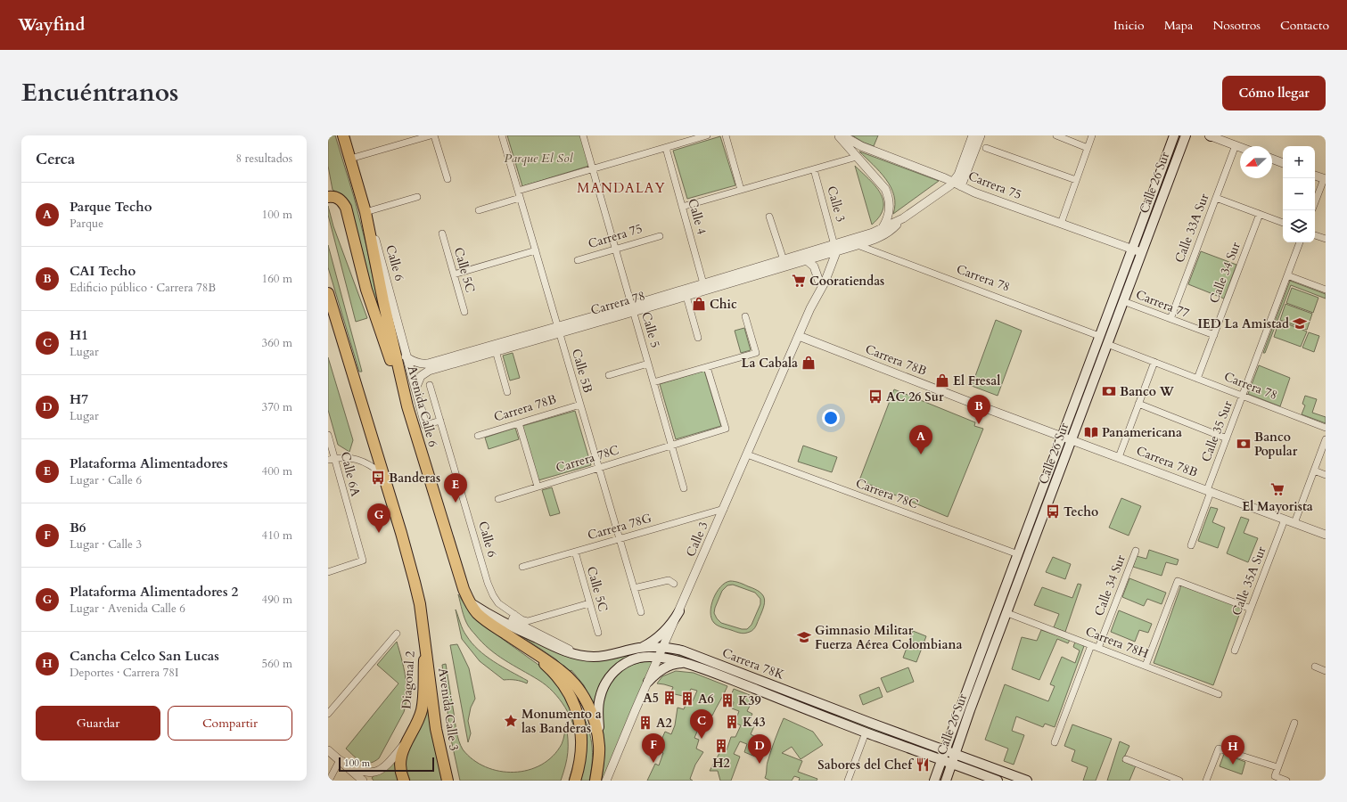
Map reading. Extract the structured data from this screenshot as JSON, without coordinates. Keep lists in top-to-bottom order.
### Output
{
  "streets": {
    "main road": [
      "Calle 26 Sur",
      "Avenida Calle 6",
      "Carrera 78K",
      "Diagonal 2",
      "Avenida Calle 3"
    ],
    "street": [
      "Carrera 75",
      "Calle 3",
      "Calle 4",
      "Calle 33A Sur",
      "Calle 6",
      "Calle 5C",
      "Calle 34 Sur",
      "Carrera 78",
      "Carrera 77",
      "Calle 5",
      "Carrera 78B",
      "Calle 5B",
      "Calle 35 Sur",
      "Carrera 78C",
      "Calle 6A",
      "Carrera 78G",
      "Calle 35A Sur",
      "Carrera 78H"
    ]
  },
  "crossings": [
    ["Calle 26 Sur", "Carrera 75"],
    ["Calle 26 Sur", "Carrera 78"],
    ["Calle 26 Sur", "Carrera 77"],
    ["Calle 26 Sur", "Carrera 78B"],
    ["Calle 26 Sur", "Carrera 78C"],
    ["Calle 26 Sur", "Carrera 78H"],
    ["Calle 26 Sur", "Carrera 78K"],
    ["Carrera 75", "Calle 5"],
    ["Calle 3", "Carrera 78"],
    ["Calle 3", "Carrera 78B"],
    ["Calle 3", "Carrera 78C"],
    ["Calle 3", "Carrera 78G"],
    ["Calle 3", "Carrera 78K"],
    ["Calle 4", "Carrera 78"],
    ["Calle 33A Sur", "Carrera 77"],
    ["Calle 6", "Calle 5C"],
    ["Calle 6", "Carrera 78"],
    ["Calle 6", "Avenida Calle 6"],
    ["Calle 6", "Carrera 78K"],
    ["Calle 5C", "Carrera 78G"],
    ["Calle 34 Sur", "Carrera 78"],
    ["Calle 34 Sur", "Carrera 77"],
    ["Calle 34 Sur", "Carrera 78H"],
    ["Carrera 78", "Calle 5"],
    ["Carrera 78", "Calle 5B"],
    ["Carrera 78", "Calle 35 Sur"],
    ["Calle 5", "Carrera 78C"],
    ["Carrera 78B", "Calle 5B"],
    ["Carrera 78B", "Calle 35 Sur"],
    ["Carrera 78B", "Calle 35A Sur"],
    ["Calle 5B", "Carrera 78C"],
    ["Calle 5B", "Carrera 78G"],
    ["Avenida Calle 6", "Carrera 78K"],
    ["Diagonal 2", "Avenida Calle 3"]
  ],
  "districts": ["MANDALAY"],
  "parks": ["Parque El Sol"],
  "places": {
    "supermarket": ["Cooratiendas", "El Mayorista"],
    "shop": ["Chic", "La Cabala", "El Fresal"],
    "school or university": ["IED La Amistad", "Gimnasio Militar Fuerza Aérea Colombiana"],
    "bank": ["Banco W", "Banco Popular"],
    "bus stop": ["AC 26 Sur", "Banderas", "Techo"],
    "library": ["Panamericana"],
    "building": [
      "A5",
      "A6",
      "K39",
      "K43",
      "A2",
      "H2"
    ],
    "place": ["Monumento a las Banderas"],
    "restaurant": ["Sabores del Chef"]
  },
  "scale_bar": "100 m",
  "north": "left",
  "page": {
    "header": "Wayfind",
    "nav": [
      "Inicio",
      "Mapa",
      "Nosotros",
      "Contacto"
    ],
    "title": "Encuéntranos",
    "buttons": [
      "Cómo llegar",
      ["Guardar", "Compartir"]
    ],
    "heading": ["Cerca", "8 resultados"],
    "map_buttons": ["+", "−"],
    "list": [
      {
        "mark": "A",
        "name": "Parque Techo",
        "note": "Parque",
        "value": "100 m"
      },
      {
        "mark": "B",
        "name": "CAI Techo",
        "note": "Edificio público · Carrera 78B",
        "value": "160 m"
      },
      {
        "mark": "C",
        "name": "H1",
        "note": "Lugar",
        "value": "360 m"
      },
      {
        "mark": "D",
        "name": "H7",
        "note": "Lugar",
        "value": "370 m"
      },
      {
        "mark": "E",
        "name": "Plataforma Alimentadores",
        "note": "Lugar · Calle 6",
        "value": "400 m"
      },
      {
        "mark": "F",
        "name": "B6",
        "note": "Lugar · Calle 3",
        "value": "410 m"
      },
      {
        "mark": "G",
        "name": "Plataforma Alimentadores 2",
        "note": "Lugar · Avenida Calle 6",
        "value": "490 m"
      },
      {
        "mark": "H",
        "name": "Cancha Celco San Lucas",
        "note": "Deportes · Carrera 78I",
        "value": "560 m"
      }
    ],
    "pins": [
      "B",
      "A",
      "E",
      "G",
      "C",
      "F",
      "D",
      "H"
    ],
    "scale": "100 m"
  }
}
